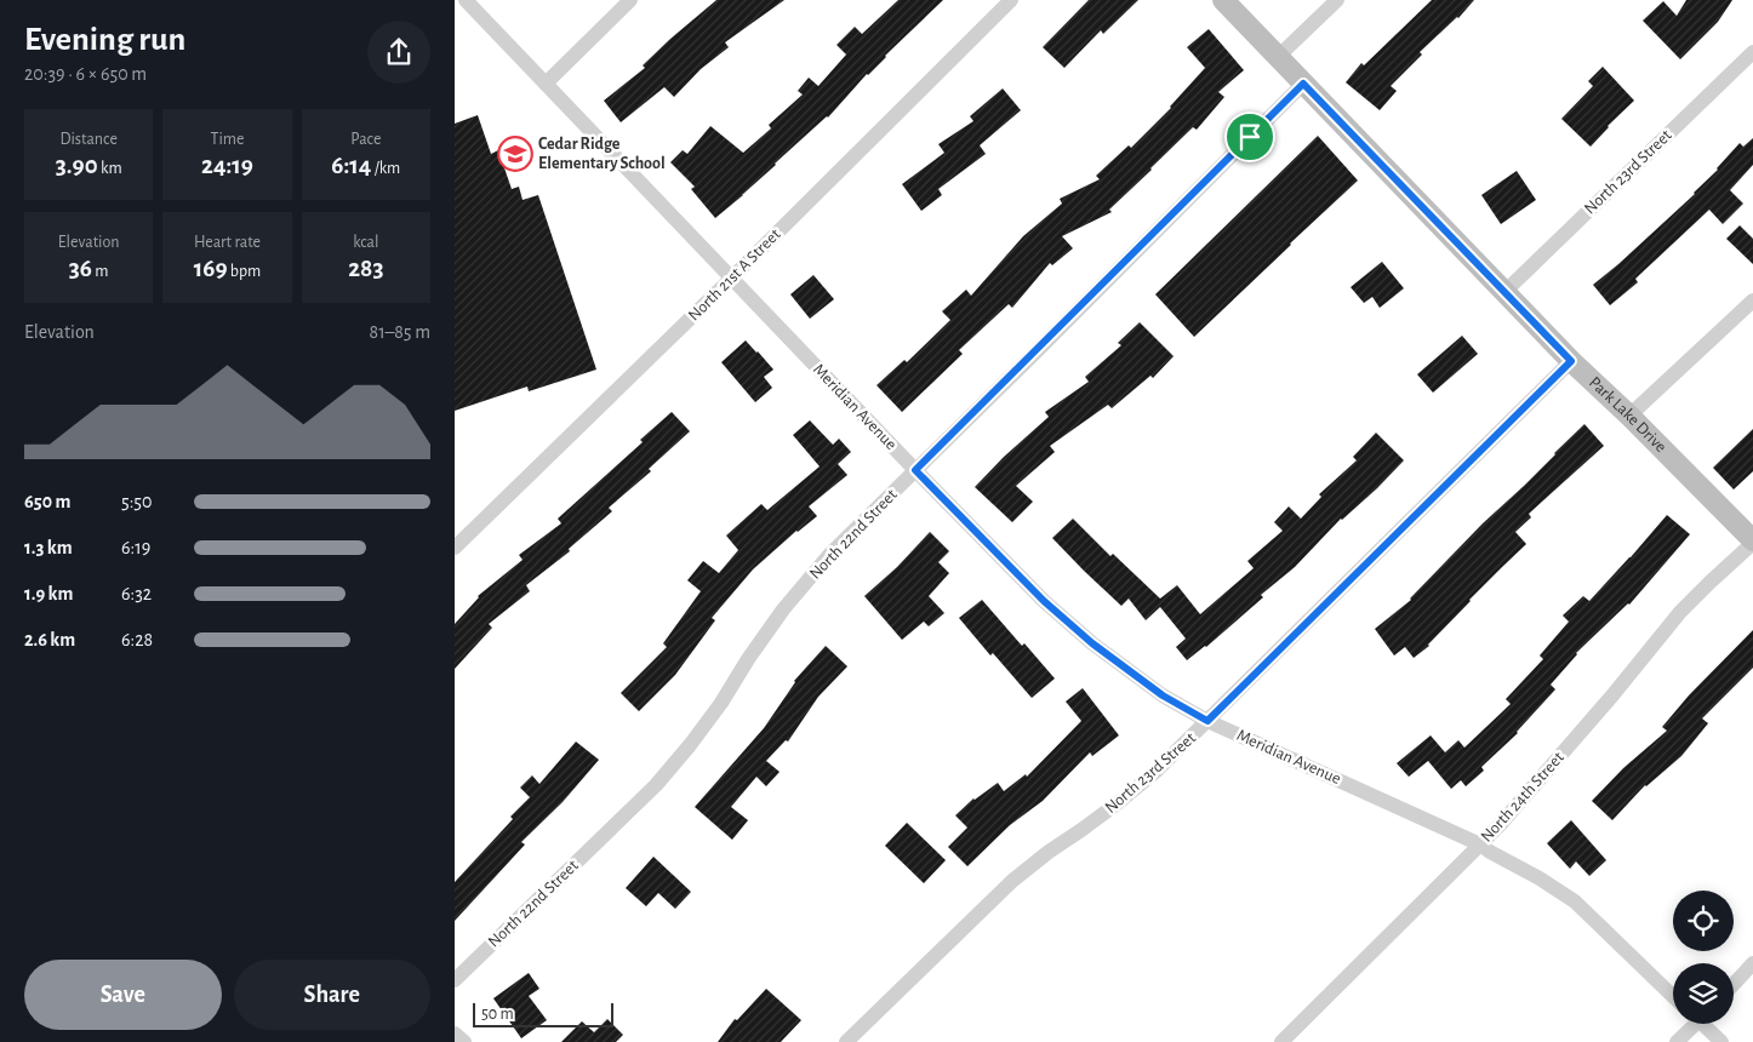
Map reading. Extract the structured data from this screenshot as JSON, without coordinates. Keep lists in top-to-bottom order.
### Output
{
  "streets": {
    "street": [
      "North 23rd Street",
      "North 21st A Street",
      "Meridian Avenue",
      "Park Lake Drive",
      "North 22nd Street",
      "North 24th Street"
    ]
  },
  "crossings": [
    ["North 23rd Street", "Meridian Avenue"],
    ["North 23rd Street", "Park Lake Drive"],
    ["North 21st A Street", "Meridian Avenue"],
    ["Meridian Avenue", "North 22nd Street"],
    ["Meridian Avenue", "North 24th Street"],
    ["Park Lake Drive", "North 22nd Street"],
    ["Park Lake Drive", "North 24th Street"]
  ],
  "places": {
    "school or university": ["Cedar Ridge Elementary School"]
  },
  "scale_bar": "50 m",
  "page": {
    "heading": ["Evening run", "20:39 · 6 × 650 m"],
    "stats": [
      ["Distance", "3.90 km"],
      ["Time", "24:19"],
      ["Pace", "6:14 /km"],
      ["Elevation", "36 m"],
      ["Heart rate", "169 bpm"],
      ["kcal", "283"]
    ],
    "chart": ["Elevation", "81–85 m"],
    "list": [
      {
        "name": "650 m",
        "note": "5:50"
      },
      {
        "name": "1.3 km",
        "note": "6:19"
      },
      {
        "name": "1.9 km",
        "note": "6:32"
      },
      {
        "name": "2.6 km",
        "note": "6:28"
      }
    ],
    "buttons": ["Save", "Share"],
    "scale": "50 m"
  }
}
